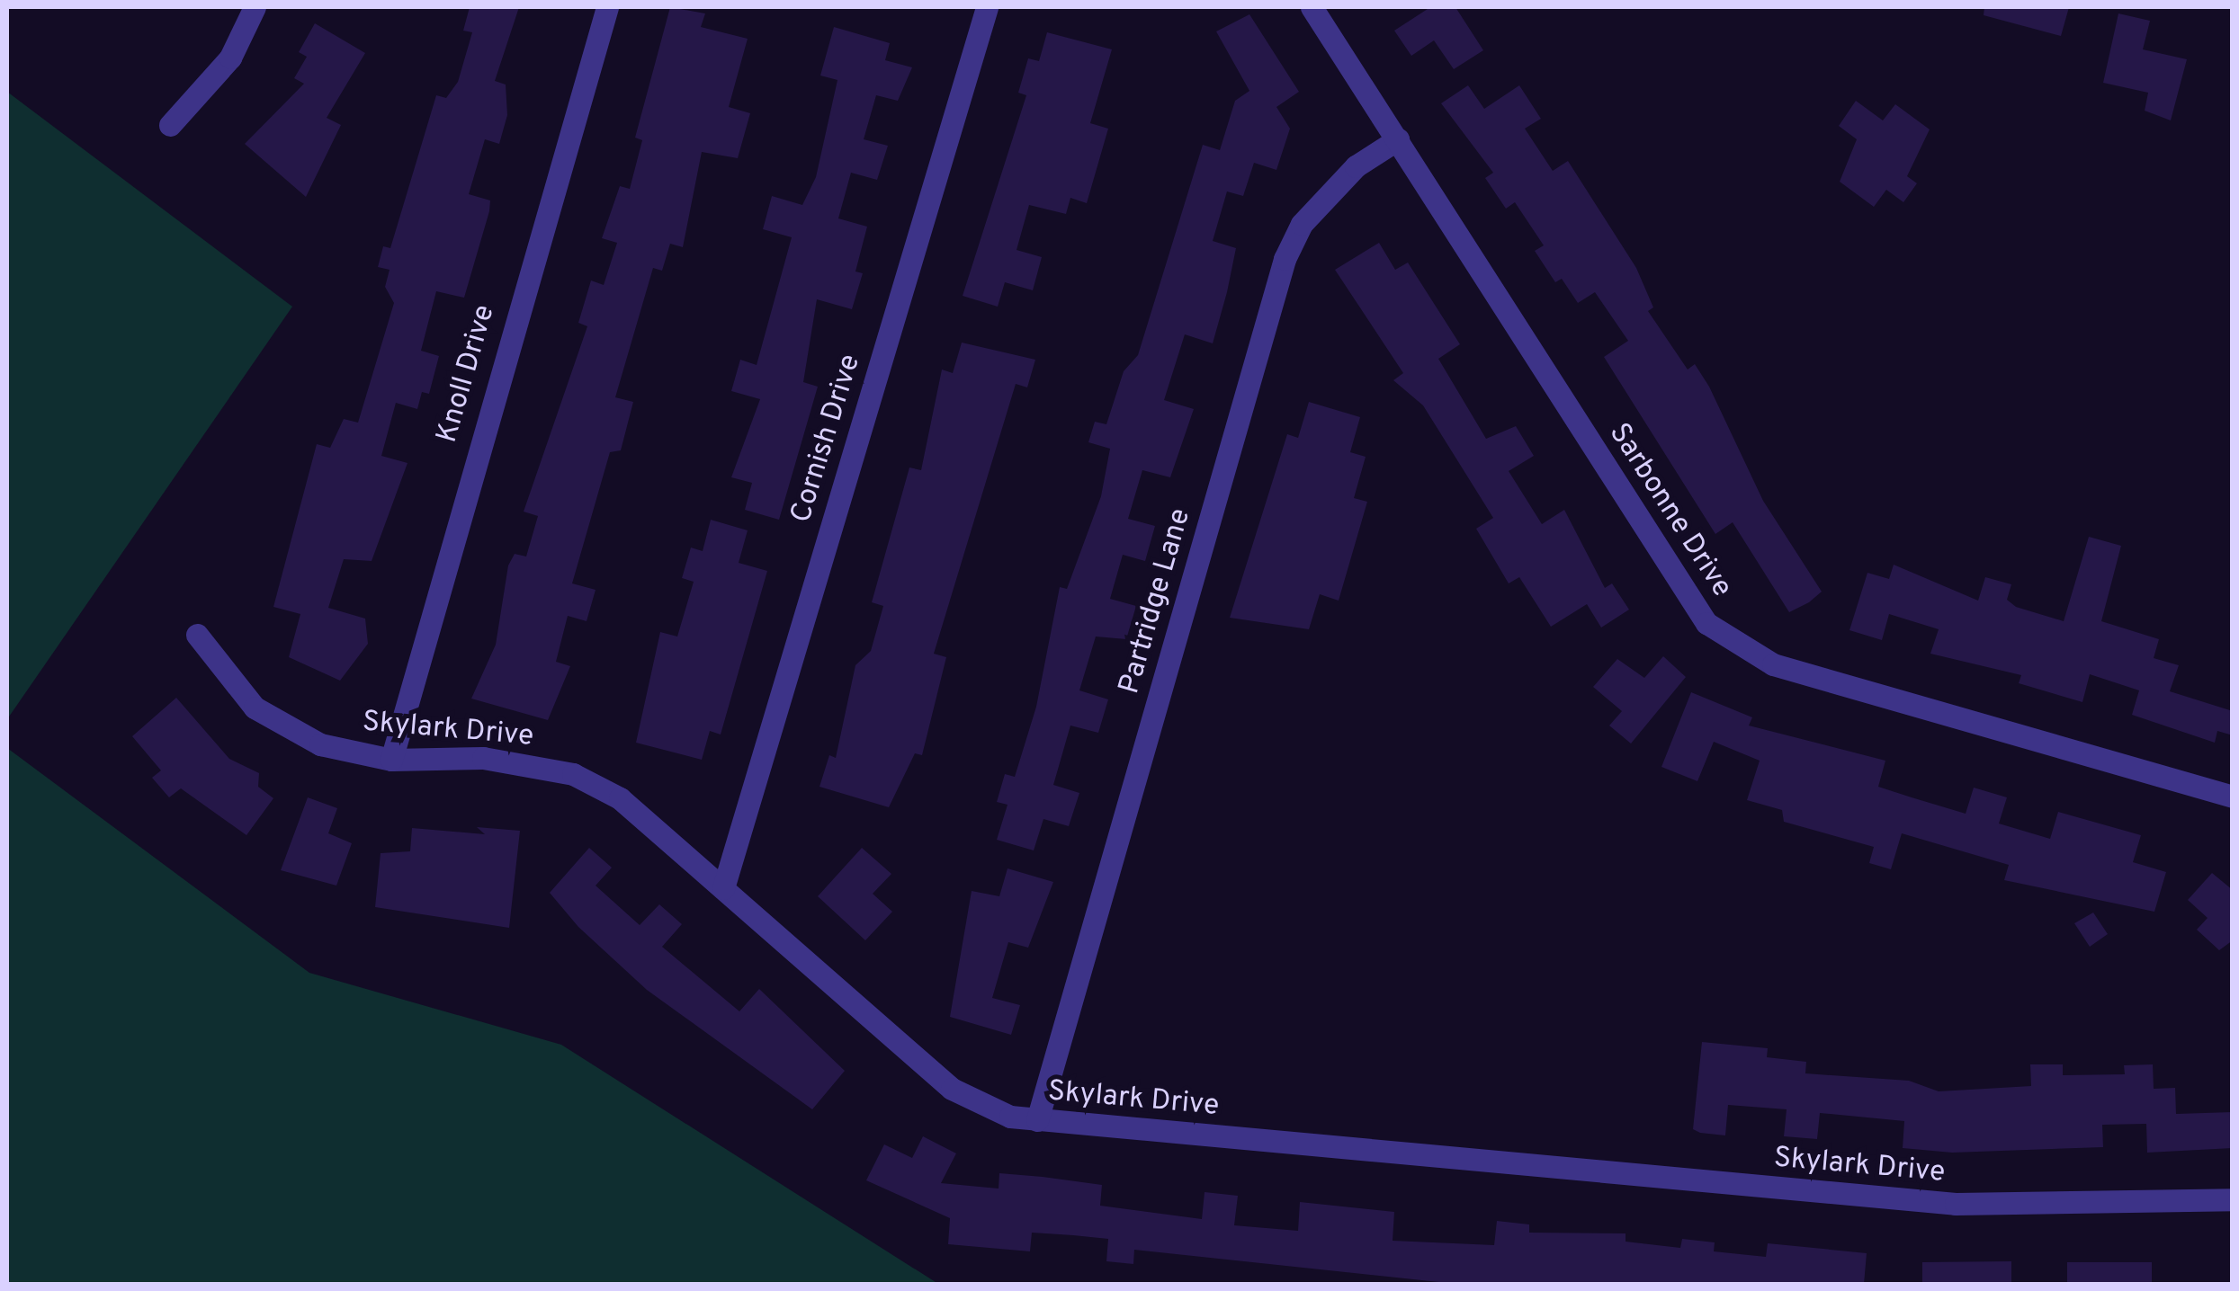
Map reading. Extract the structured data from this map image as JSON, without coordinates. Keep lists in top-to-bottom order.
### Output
{
  "streets": {
    "street": [
      "Knoll Drive",
      "Cornish Drive",
      "Sarbonne Drive",
      "Partridge Lane",
      "Skylark Drive"
    ]
  },
  "crossings": [
    ["Knoll Drive", "Skylark Drive"],
    ["Cornish Drive", "Skylark Drive"],
    ["Sarbonne Drive", "Partridge Lane"],
    ["Partridge Lane", "Skylark Drive"]
  ]
}
